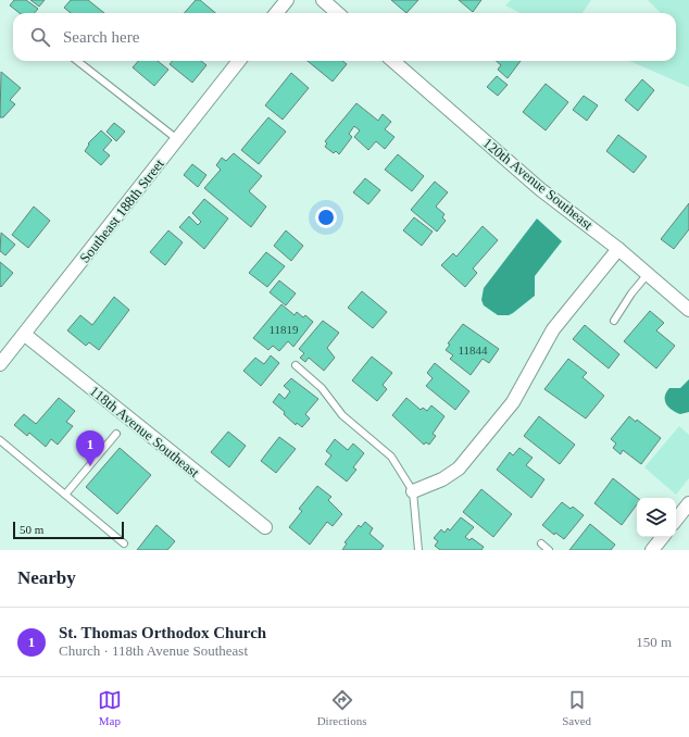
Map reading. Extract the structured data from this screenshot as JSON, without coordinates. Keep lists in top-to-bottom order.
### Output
{
  "streets": {
    "street": ["120th Avenue Southeast", "Southeast 188th Street", "118th Avenue Southeast"]
  },
  "crossings": [
    ["Southeast 188th Street", "118th Avenue Southeast"]
  ],
  "house_numbers": ["11819", "11844"],
  "scale_bar": "50 m",
  "page": {
    "search": "Search here",
    "pins": "1",
    "scale": "50 m",
    "heading": "Nearby",
    "list": [
      {
        "mark": "1",
        "name": "St. Thomas Orthodox Church",
        "note": "Church · 118th Avenue Southeast",
        "value": "150 m"
      }
    ],
    "nav": ["Map", "Directions", "Saved"]
  }
}
